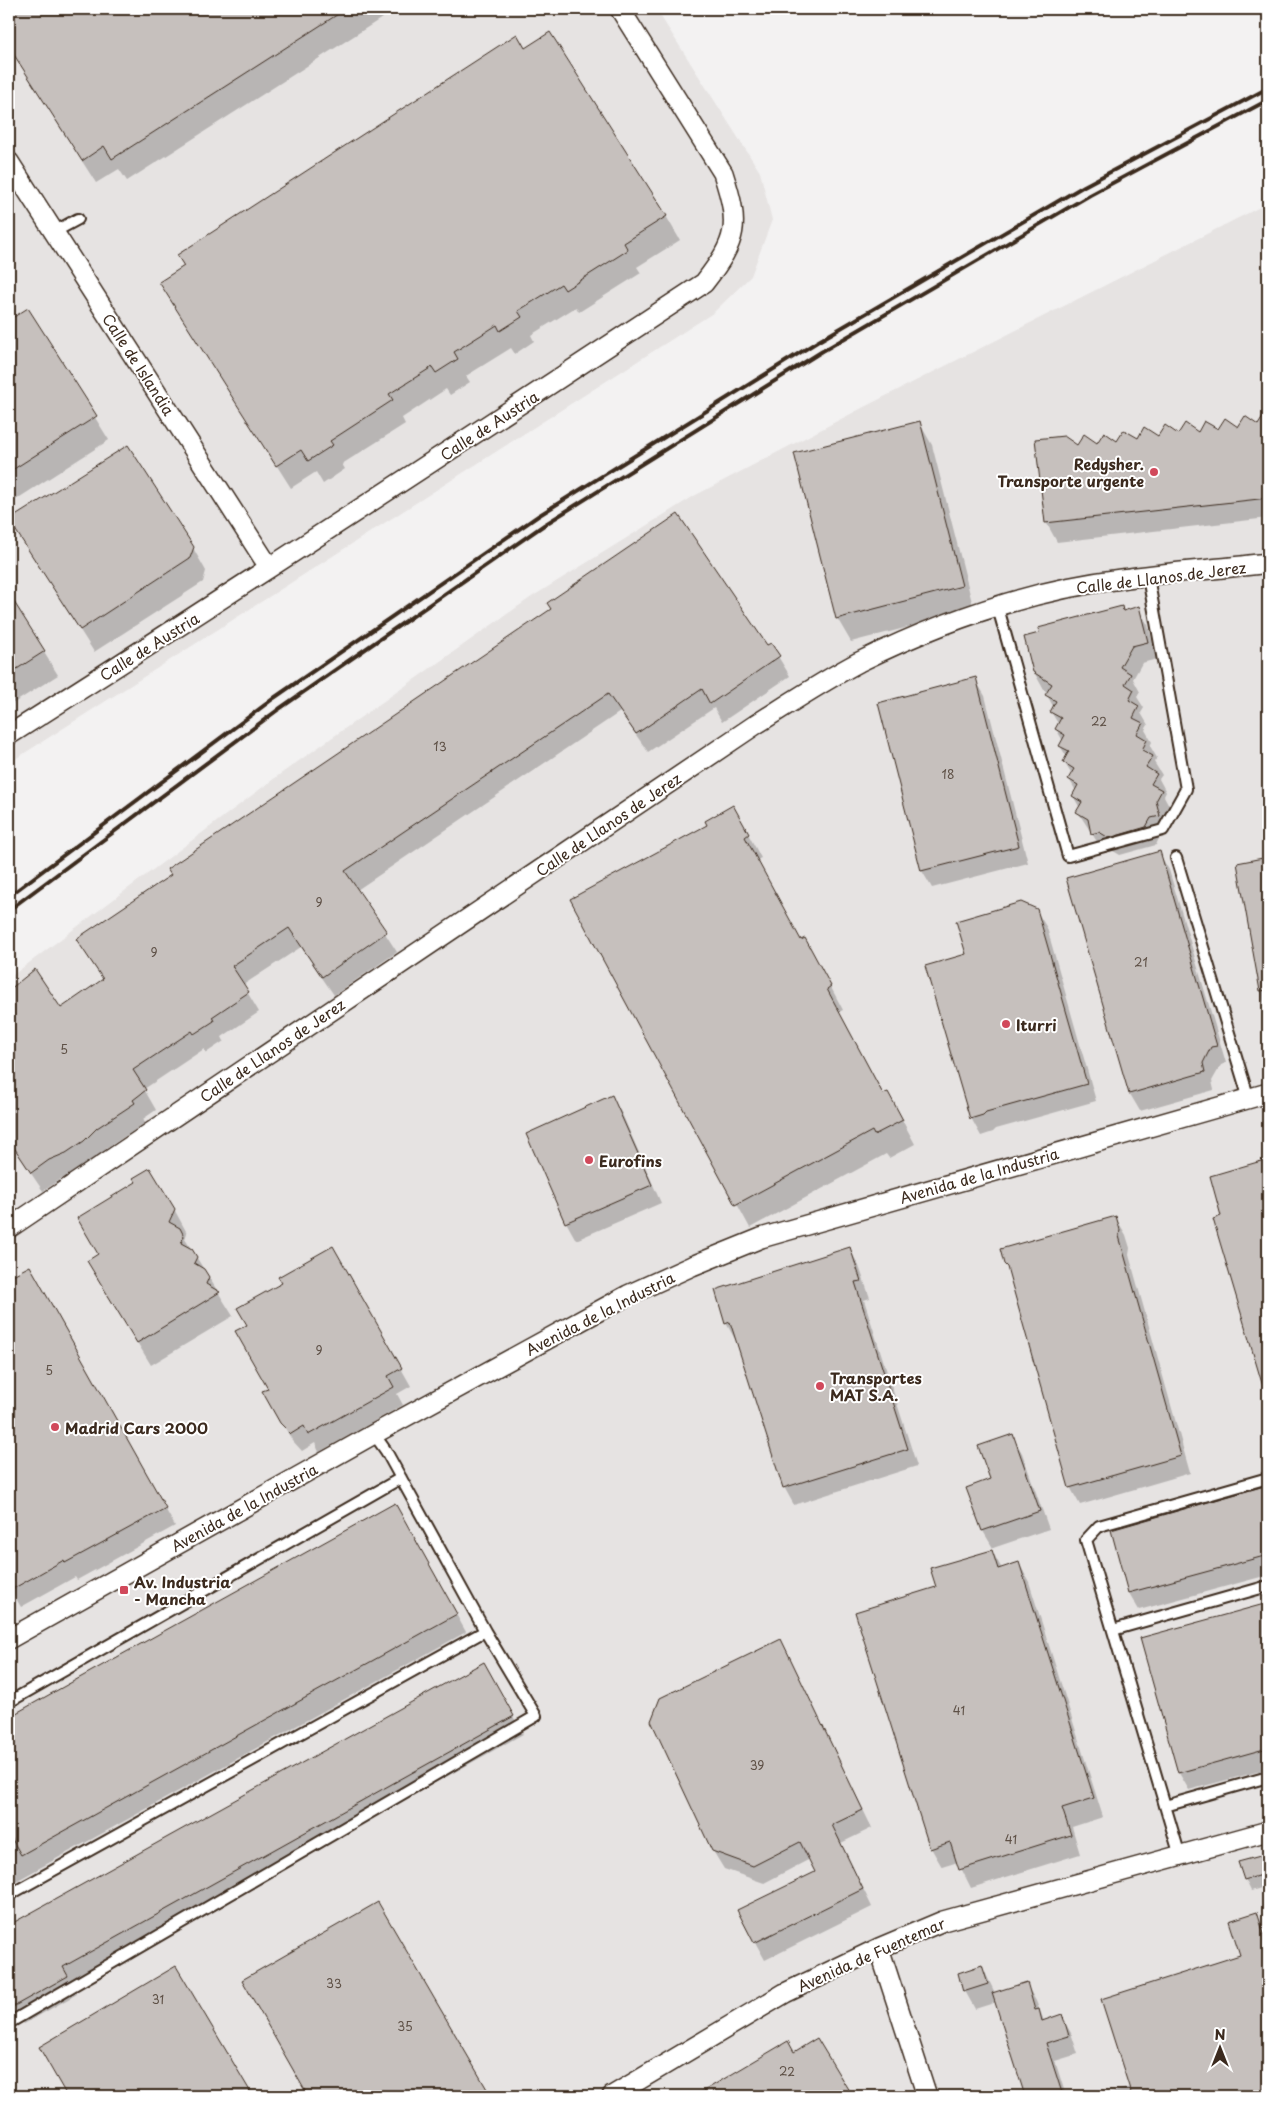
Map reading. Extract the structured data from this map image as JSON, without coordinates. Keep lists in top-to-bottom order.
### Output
{
  "streets": {
    "street": [
      "Calle de Islandia",
      "Calle de Austria",
      "Calle de Llanos de Jerez",
      "Avenida de la Industria",
      "Avenida de Fuentemar"
    ]
  },
  "crossings": [
    ["Calle de Islandia", "Calle de Austria"]
  ],
  "places": {
    "other": [
      "Redysher. Transporte urgente",
      "Iturri",
      "Eurofins",
      "Transportes MAT S.A.",
      "Madrid Cars 2000"
    ],
    "transit": ["Av. Industria - Mancha"]
  },
  "house_numbers": [
    "22",
    "13",
    "18",
    "9",
    "9",
    "21",
    "5",
    "9",
    "5",
    "41",
    "39",
    "41",
    "33",
    "31",
    "35",
    "22"
  ],
  "north": "top"
}
